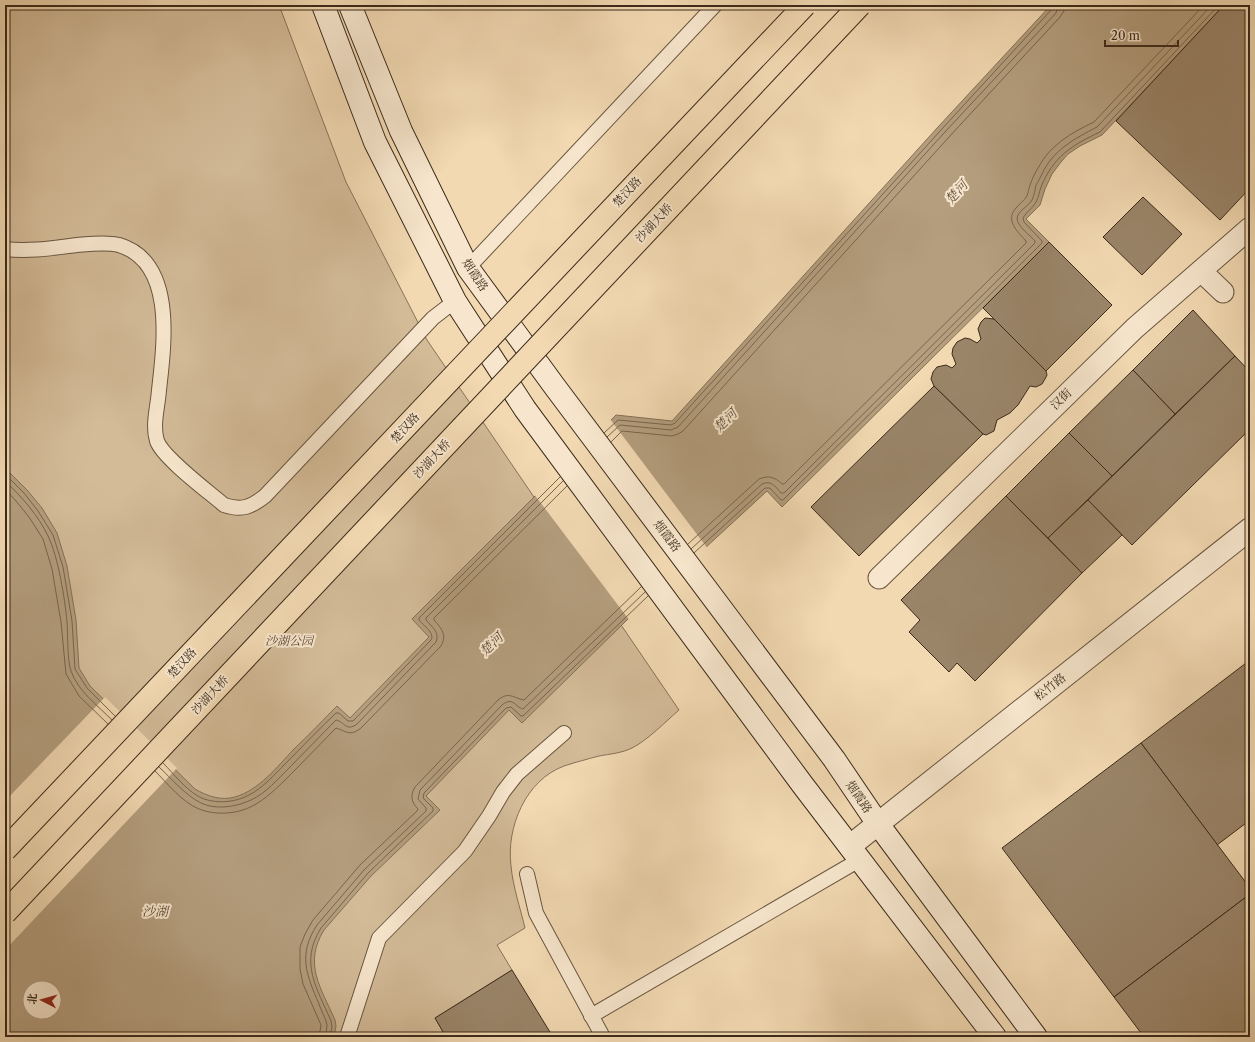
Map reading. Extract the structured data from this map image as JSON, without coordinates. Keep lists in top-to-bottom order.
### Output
{
  "streets": {
    "main road": [
      "楚汉路",
      "沙湖大桥",
      "烟霞路",
      "松竹路"
    ],
    "street": ["汉街"]
  },
  "crossings": [
    ["烟霞路", "松竹路"]
  ],
  "water": ["楚河", "沙湖"],
  "parks": ["沙湖公园"],
  "scale_bar": "20 m",
  "north": "left"
}
